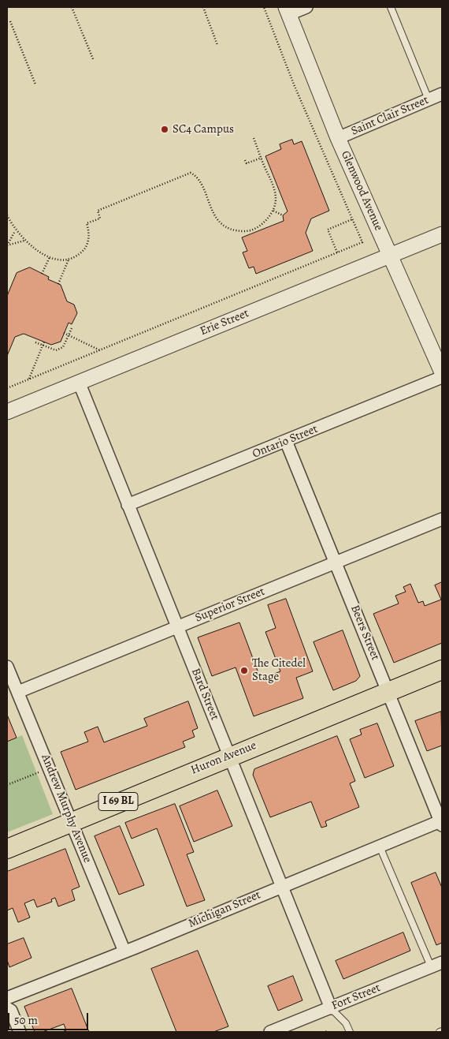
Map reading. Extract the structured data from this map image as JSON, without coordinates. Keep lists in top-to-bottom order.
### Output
{
  "streets": {
    "main road": ["Huron Avenue", "I 69 BL"],
    "street": [
      "Saint Clair Street",
      "Glenwood Avenue",
      "Erie Street",
      "Ontario Street",
      "Superior Street",
      "Beers Street",
      "Bard Street",
      "Andrew Murphy Avenue",
      "Michigan Street",
      "Fort Street"
    ]
  },
  "crossings": [
    ["Saint Clair Street", "Glenwood Avenue"],
    ["Glenwood Avenue", "Erie Street"],
    ["Erie Street", "Bard Street"],
    ["Ontario Street", "Beers Street"],
    ["Ontario Street", "Bard Street"],
    ["Superior Street", "Beers Street"],
    ["Superior Street", "Bard Street"],
    ["Superior Street", "Andrew Murphy Avenue"],
    ["Beers Street", "Huron Avenue"],
    ["Beers Street", "Michigan Street"],
    ["Bard Street", "Huron Avenue"],
    ["Bard Street", "Michigan Street"],
    ["Bard Street", "Fort Street"],
    ["Huron Avenue", "Andrew Murphy Avenue"],
    ["Andrew Murphy Avenue", "Michigan Street"]
  ],
  "places": ["SC4 Campus", "The Citedel Stage"],
  "scale_bar": "50 m"
}
